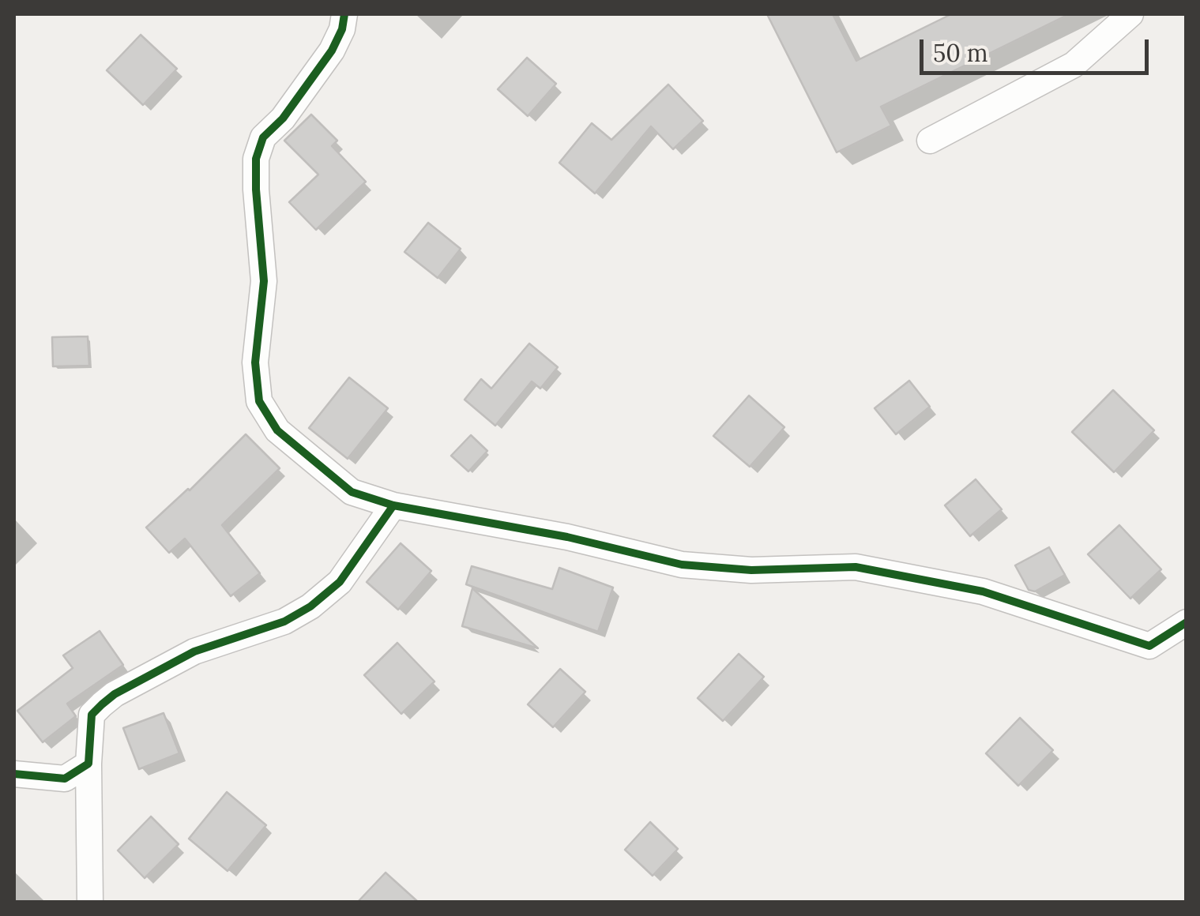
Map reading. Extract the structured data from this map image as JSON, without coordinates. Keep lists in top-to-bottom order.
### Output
{
  "scale_bar": "50 m"
}
